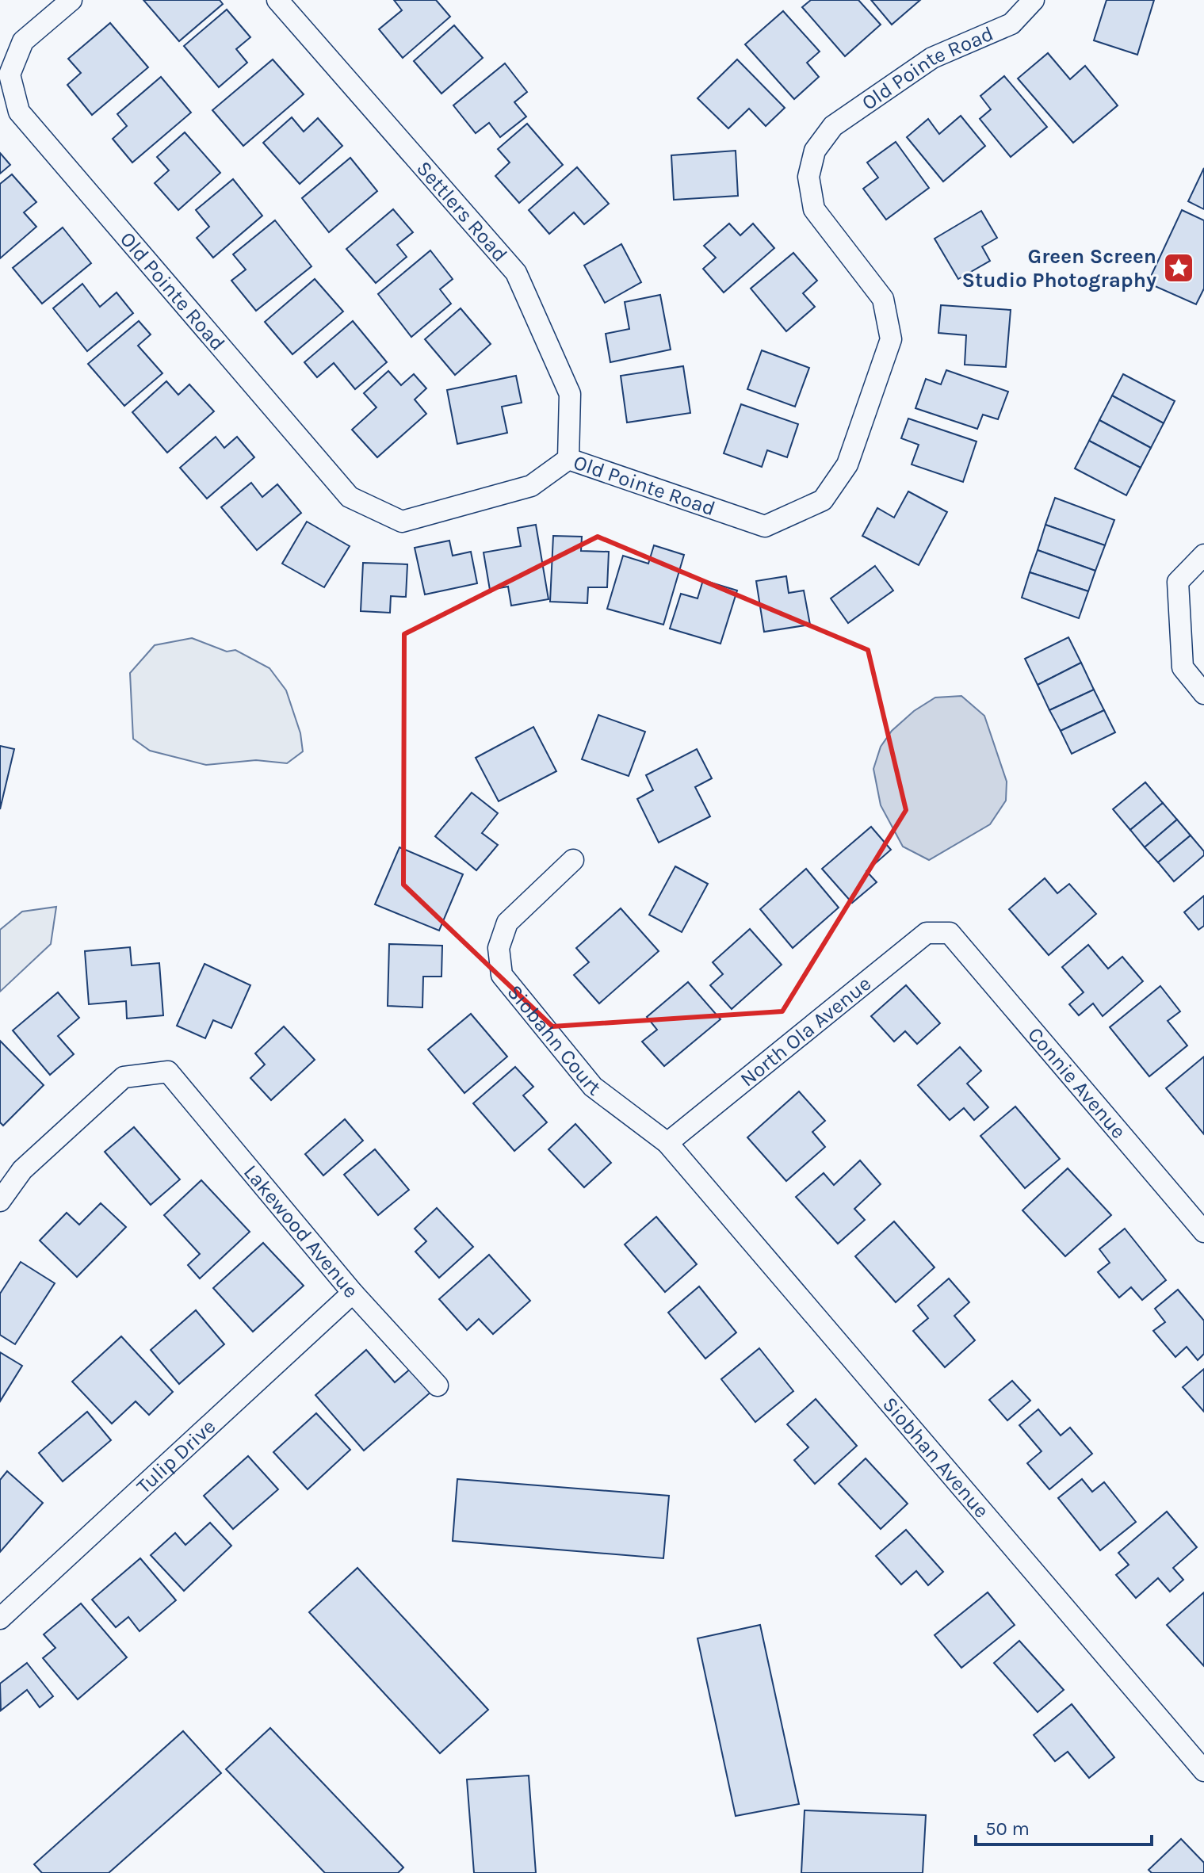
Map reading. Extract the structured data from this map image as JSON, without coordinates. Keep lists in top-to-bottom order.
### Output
{
  "streets": {
    "street": [
      "Old Pointe Road",
      "Settlers Road",
      "North Ola Avenue",
      "Siobahn Court",
      "Connie Avenue",
      "Lakewood Avenue",
      "Tulip Drive",
      "Siobhan Avenue"
    ]
  },
  "crossings": [
    ["Old Pointe Road", "Settlers Road"],
    ["North Ola Avenue", "Siobahn Court"],
    ["North Ola Avenue", "Connie Avenue"],
    ["North Ola Avenue", "Siobhan Avenue"],
    ["Siobahn Court", "Siobhan Avenue"],
    ["Lakewood Avenue", "Tulip Drive"]
  ],
  "places": {
    "place": ["Green Screen Studio Photography"]
  },
  "scale_bar": "50 m"
}
